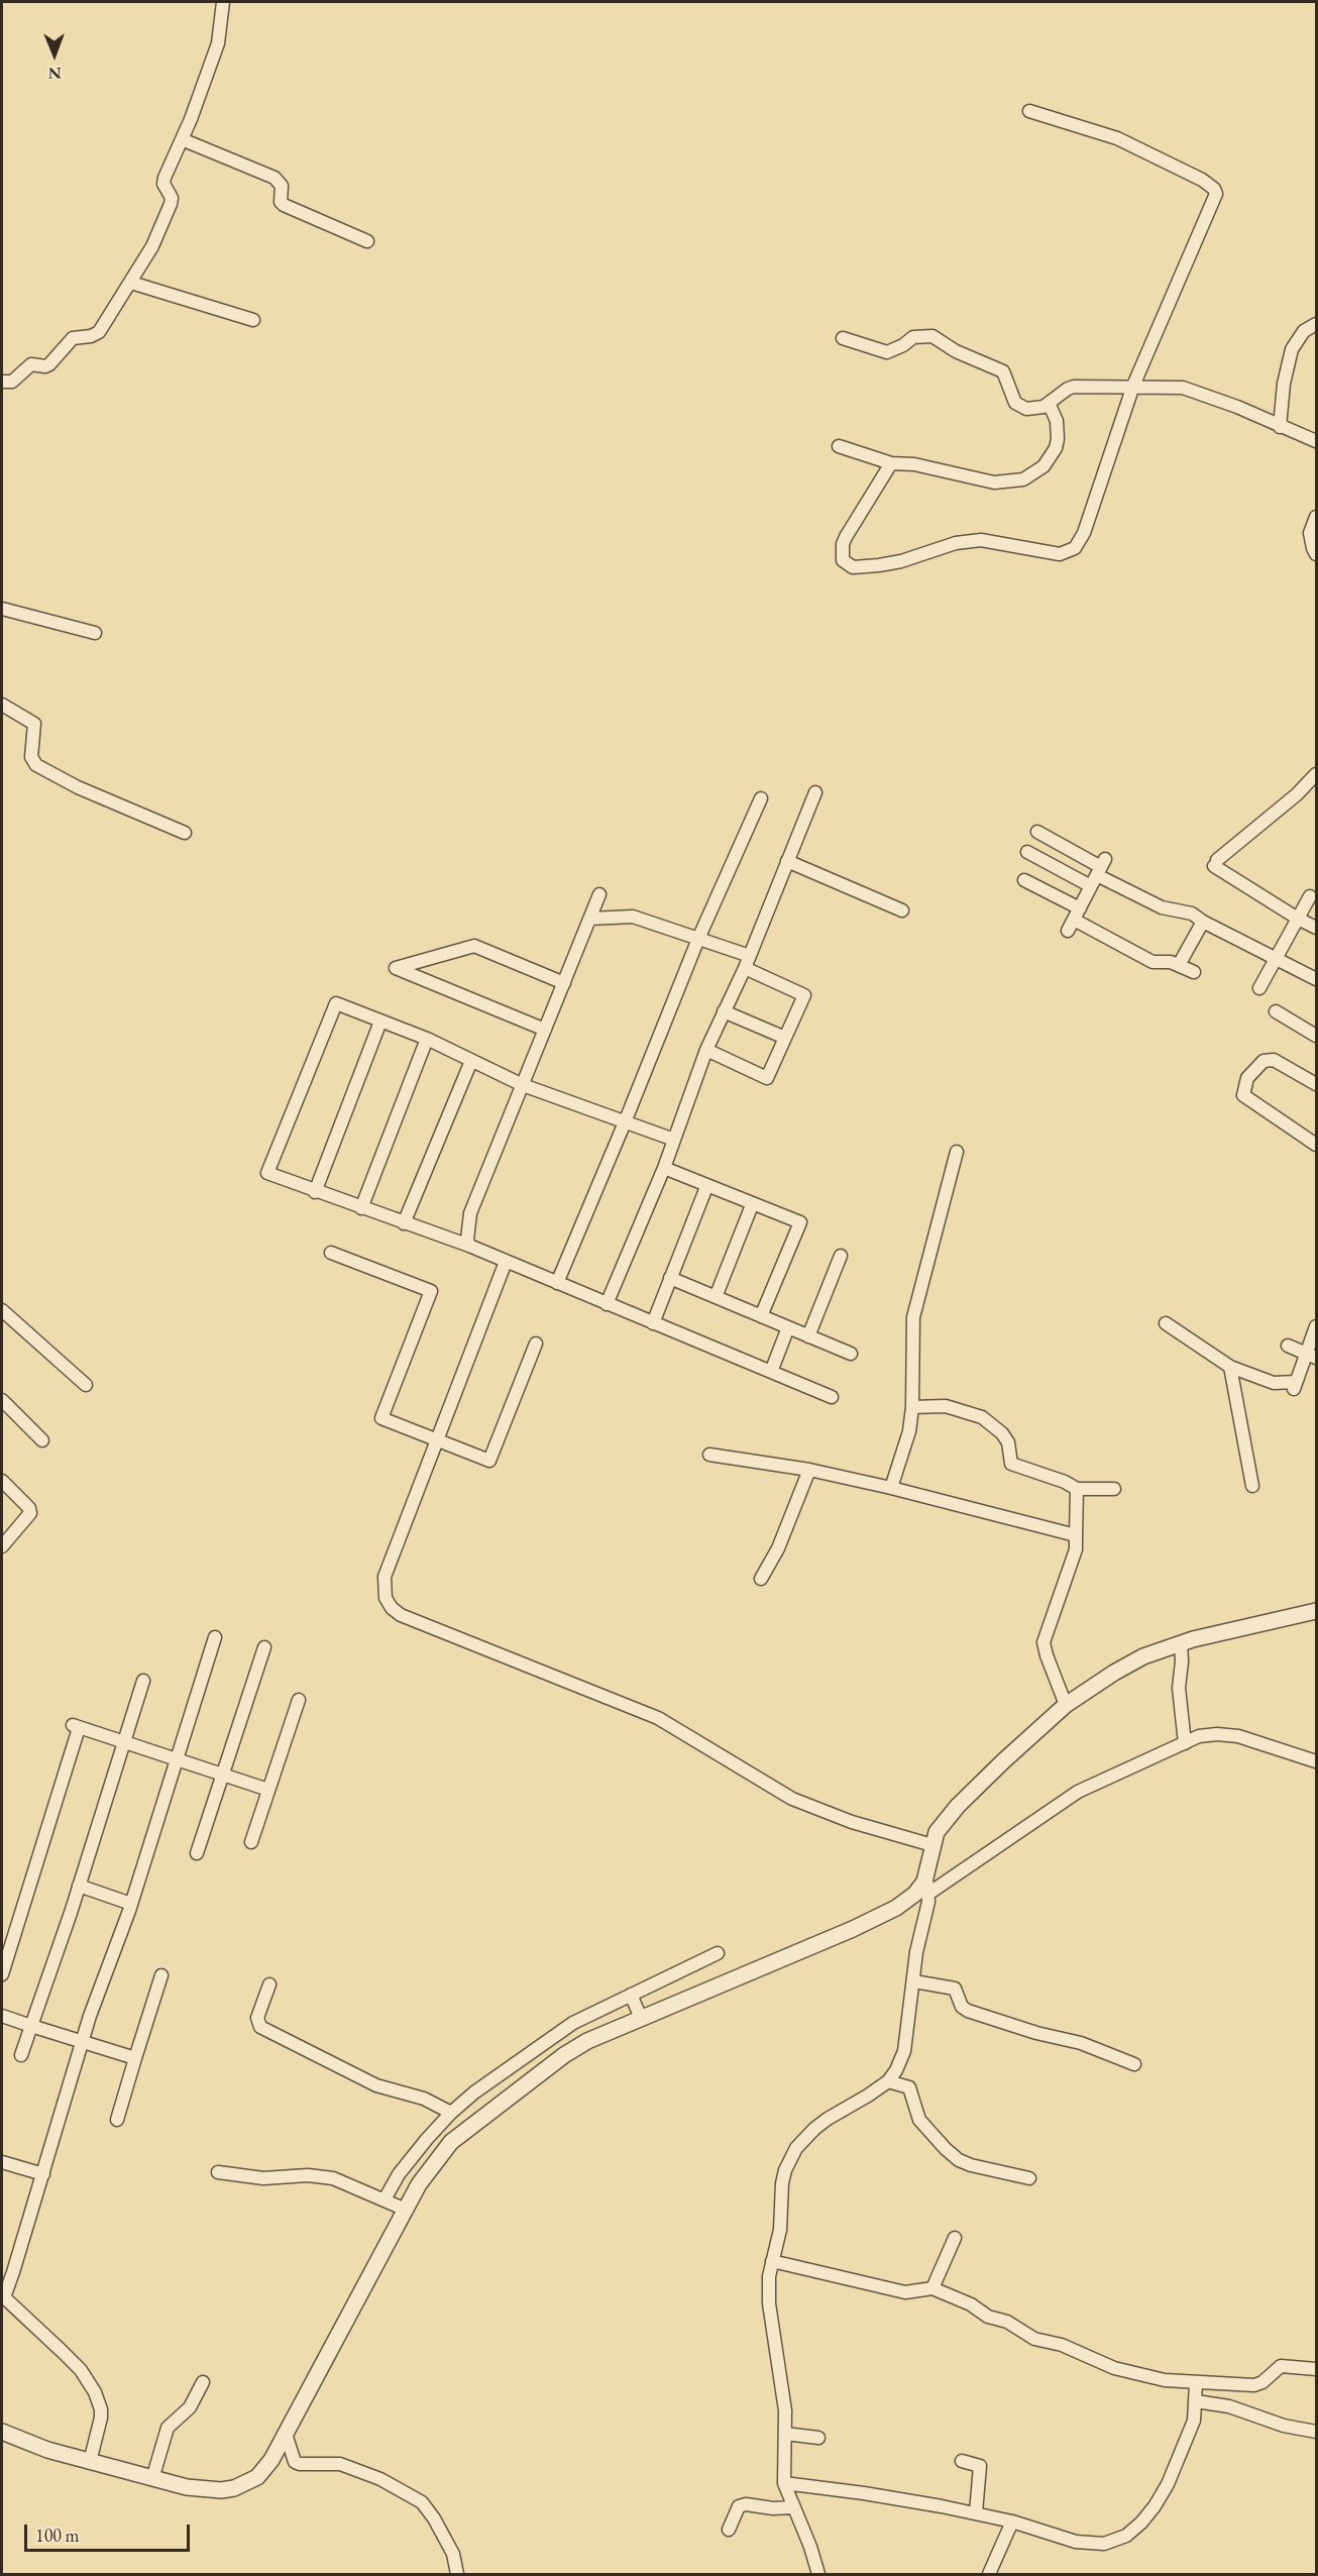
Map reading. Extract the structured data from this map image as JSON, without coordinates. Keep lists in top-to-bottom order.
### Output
{
  "scale_bar": "100 m",
  "north": "bottom"
}
